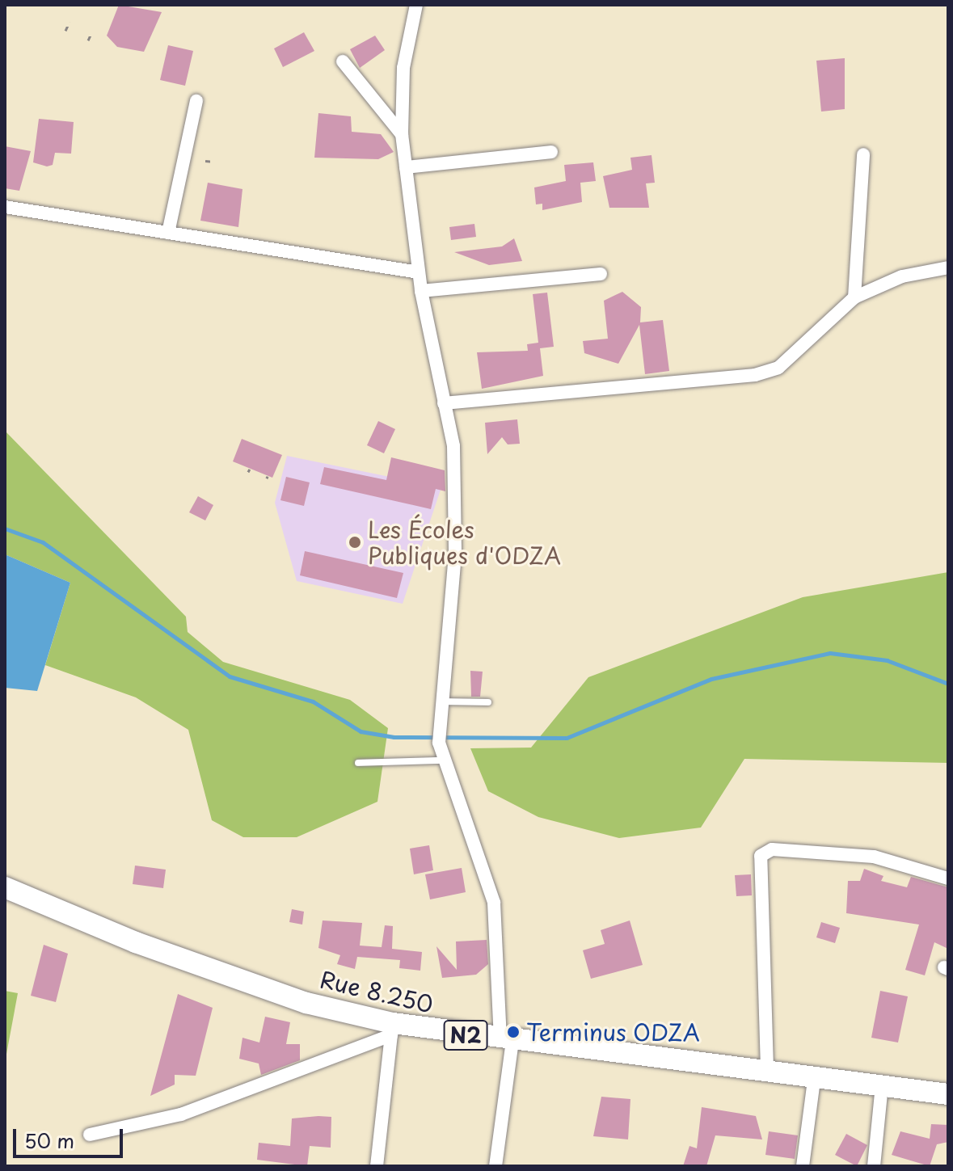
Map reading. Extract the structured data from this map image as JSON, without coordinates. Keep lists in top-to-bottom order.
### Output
{
  "streets": {
    "highway": ["Rue 8.250", "N2"]
  },
  "places": ["Les Écoles Publiques d'ODZA", "Terminus ODZA"],
  "scale_bar": "50 m"
}
